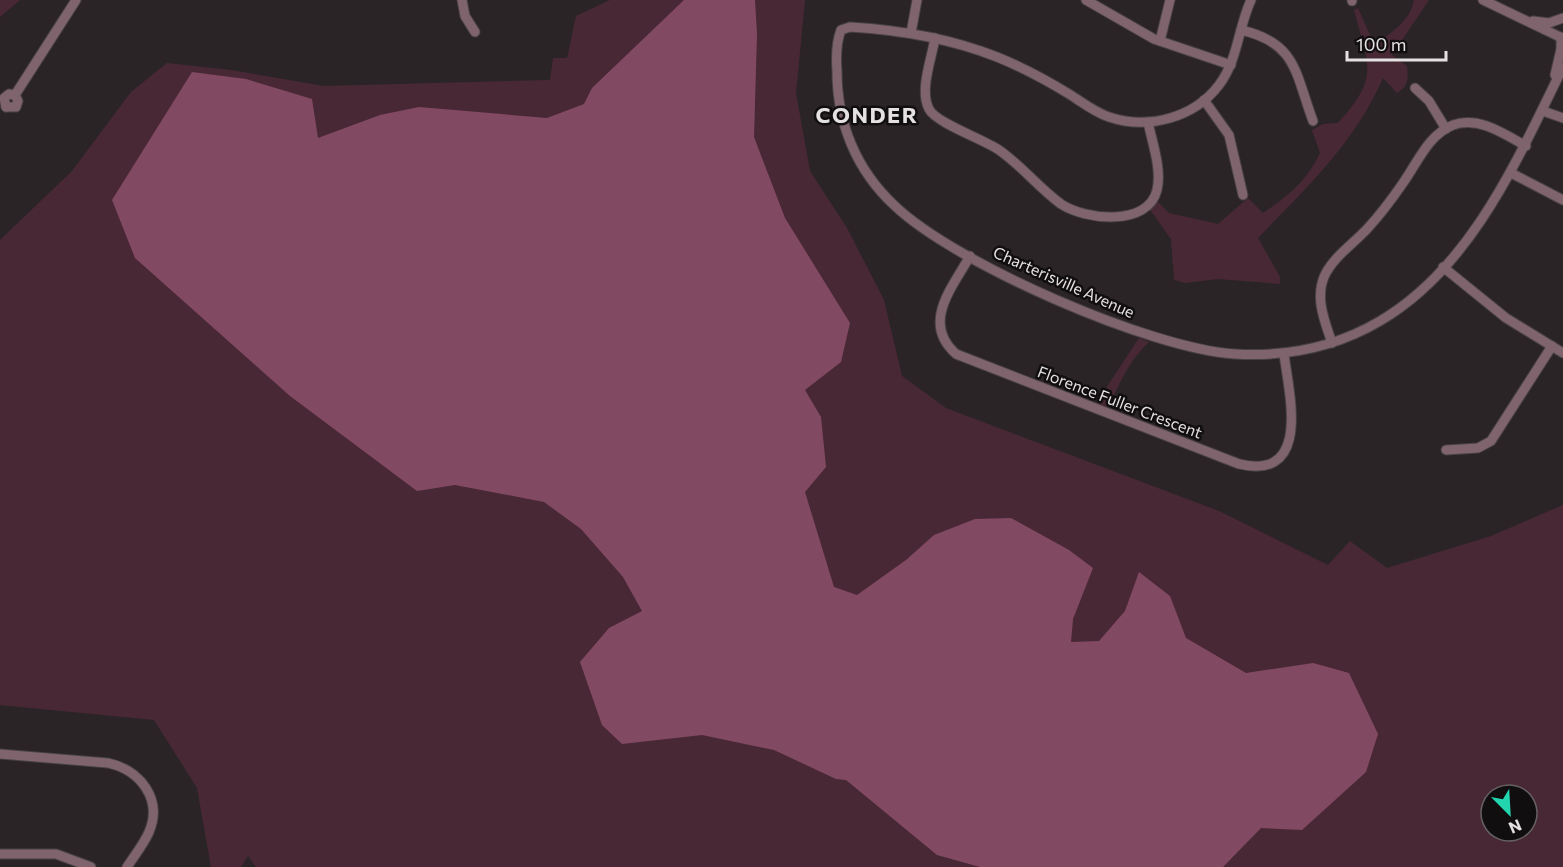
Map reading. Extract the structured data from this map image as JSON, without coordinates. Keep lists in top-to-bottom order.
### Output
{
  "streets": {
    "street": ["Charterisville Avenue", "Florence Fuller Crescent"]
  },
  "crossings": [
    ["Charterisville Avenue", "Florence Fuller Crescent"]
  ],
  "districts": ["CONDER"],
  "scale_bar": "100 m",
  "north": "bottom right"
}
